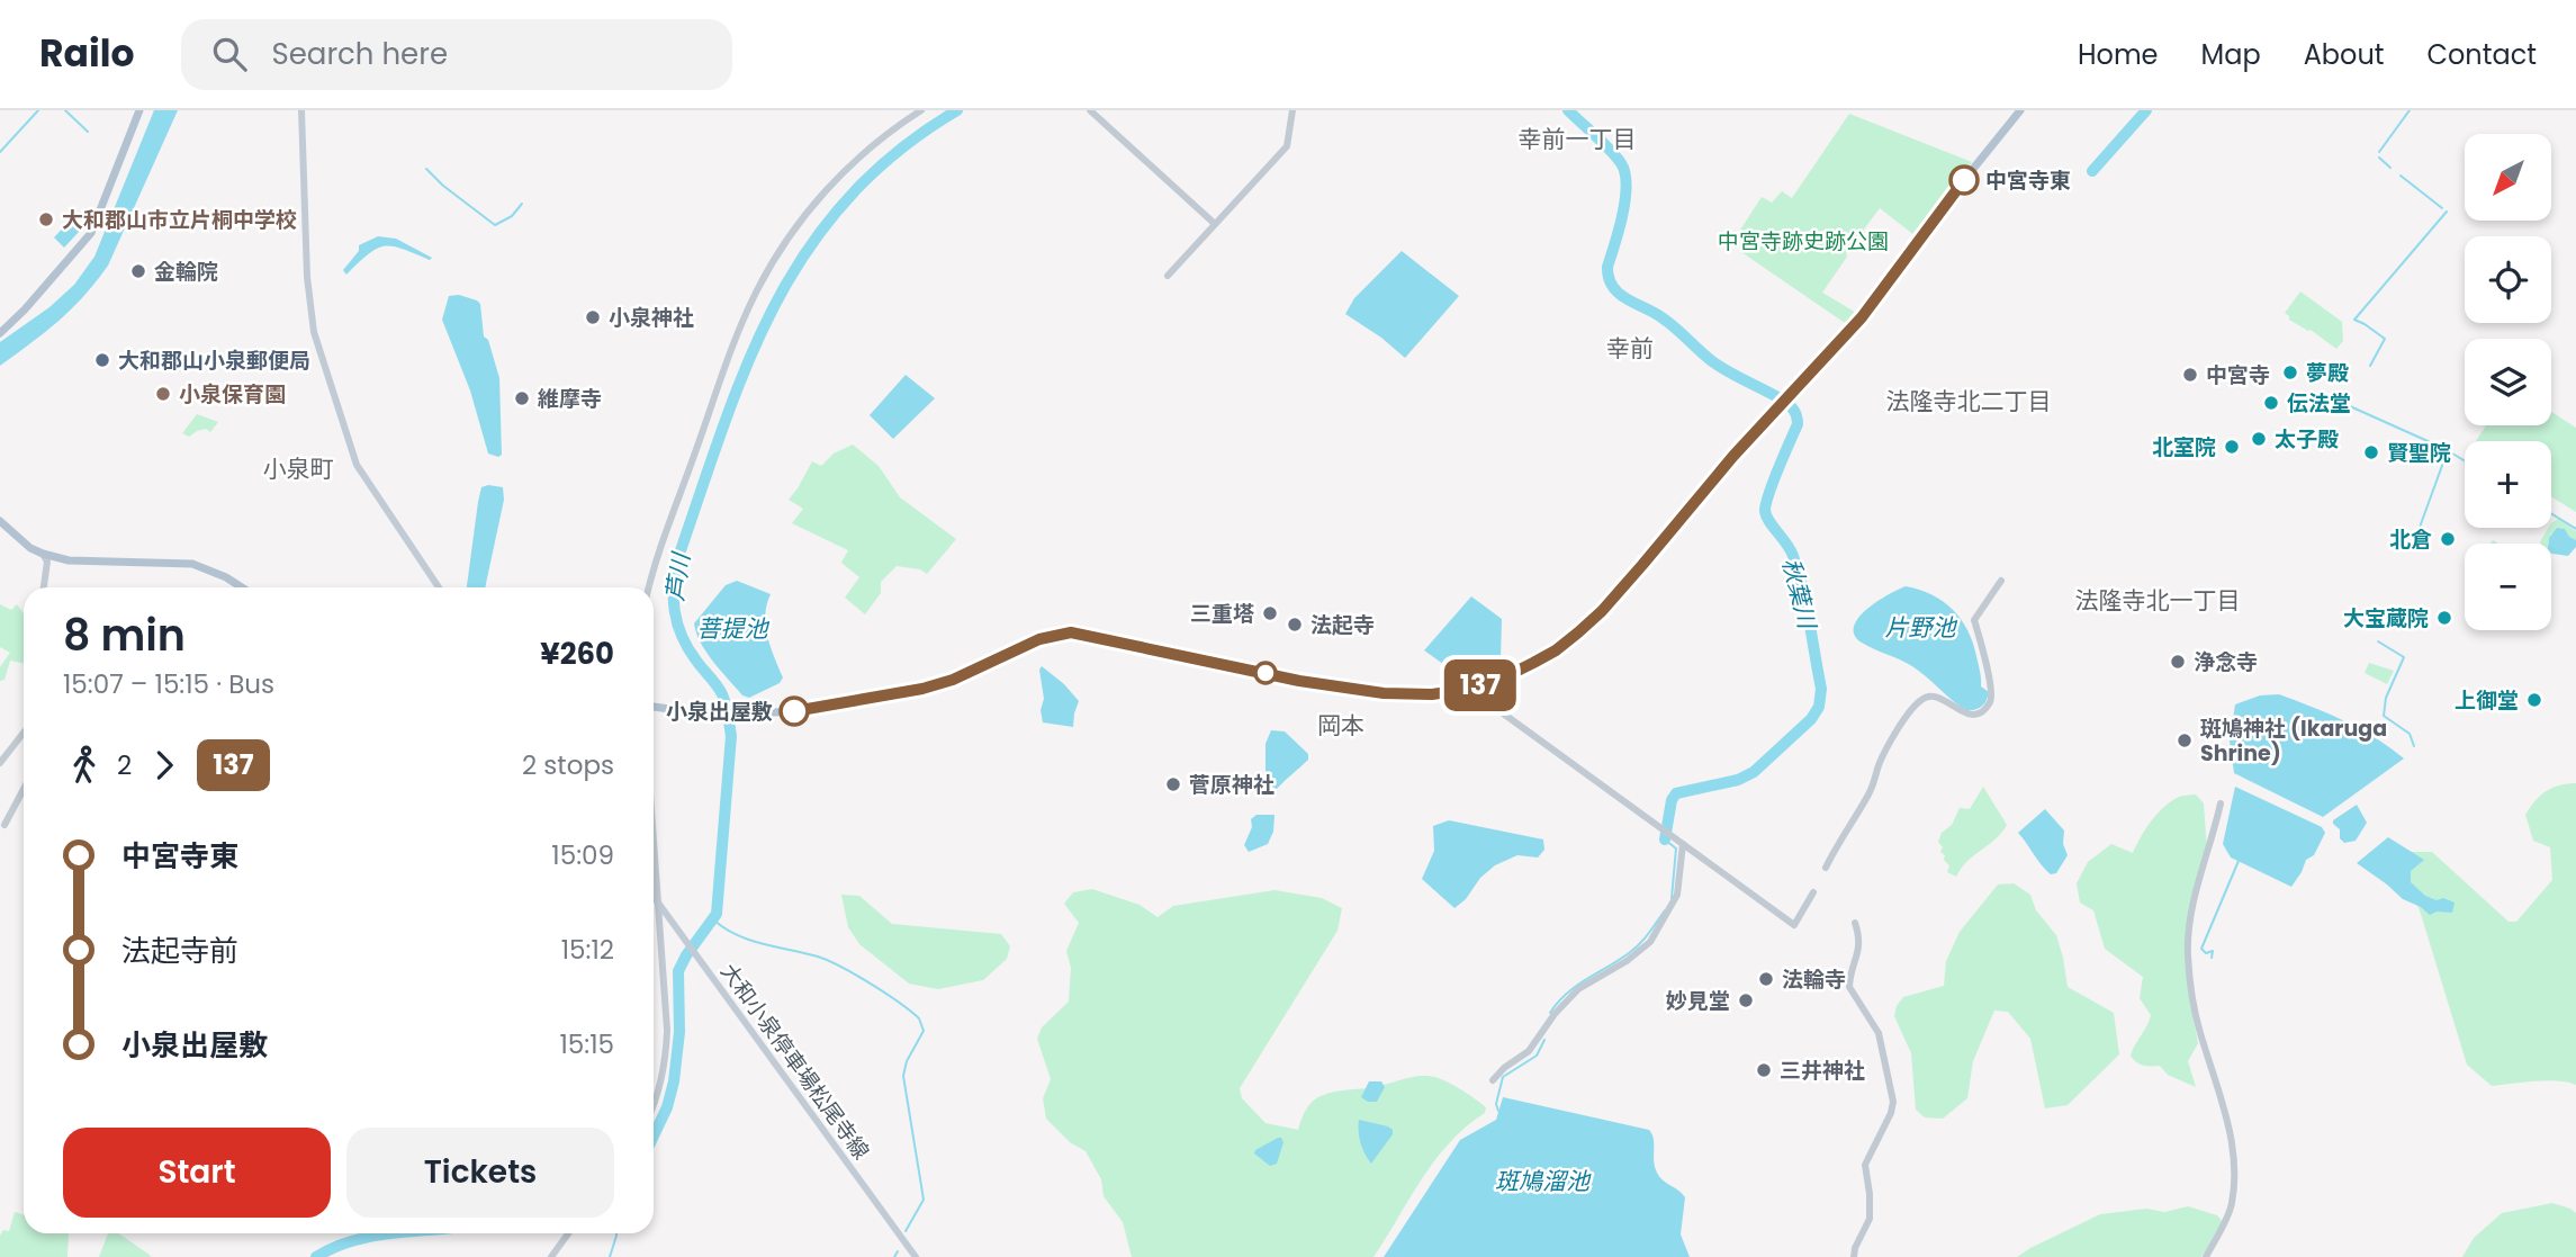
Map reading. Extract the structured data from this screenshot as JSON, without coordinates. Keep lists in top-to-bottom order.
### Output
{
  "streets": {
    "main road": ["大和小泉停車場松尾寺線"]
  },
  "districts": [
    "幸前一丁目",
    "幸前",
    "法隆寺北二丁目",
    "小泉町",
    "法隆寺北一丁目",
    "岡本"
  ],
  "water": [
    "芦川",
    "秋葉川",
    "片野池",
    "菩提池",
    "斑鳩溜池"
  ],
  "parks": ["中宮寺跡史跡公園"],
  "places": [
    "中宮寺東",
    "大和郡山市立片桐中学校",
    "金輪院",
    "小泉神社",
    "大和郡山小泉郵便局",
    "夢殿",
    "中宮寺",
    "小泉保育園",
    "維摩寺",
    "伝法堂",
    "太子殿",
    "北室院",
    "賢聖院",
    "北倉",
    "三重塔",
    "大宝蔵院",
    "法起寺",
    "浄念寺",
    "上御堂",
    "小泉出屋敷",
    "斑鳩神社 (Ikaruga Shrine)",
    "菅原神社",
    "法輪寺",
    "妙見堂",
    "三井神社"
  ],
  "lines": ["bus line 137"],
  "north": "bottom left",
  "page": {
    "header": "Railo",
    "search": "Search here",
    "nav": [
      "Home",
      "Map",
      "About",
      "Contact"
    ],
    "on_map": "137",
    "map_buttons": ["+", "−"],
    "heading": ["8 min", "15:07 – 15:15 · Bus", "¥260"],
    "legs": ["2", "137", "2 stops"],
    "list": [
      {
        "name": "中宮寺東",
        "value": "15:09"
      },
      {
        "name": "法起寺前",
        "value": "15:12"
      },
      {
        "name": "小泉出屋敷",
        "value": "15:15"
      }
    ],
    "buttons": ["Start", "Tickets"]
  }
}
